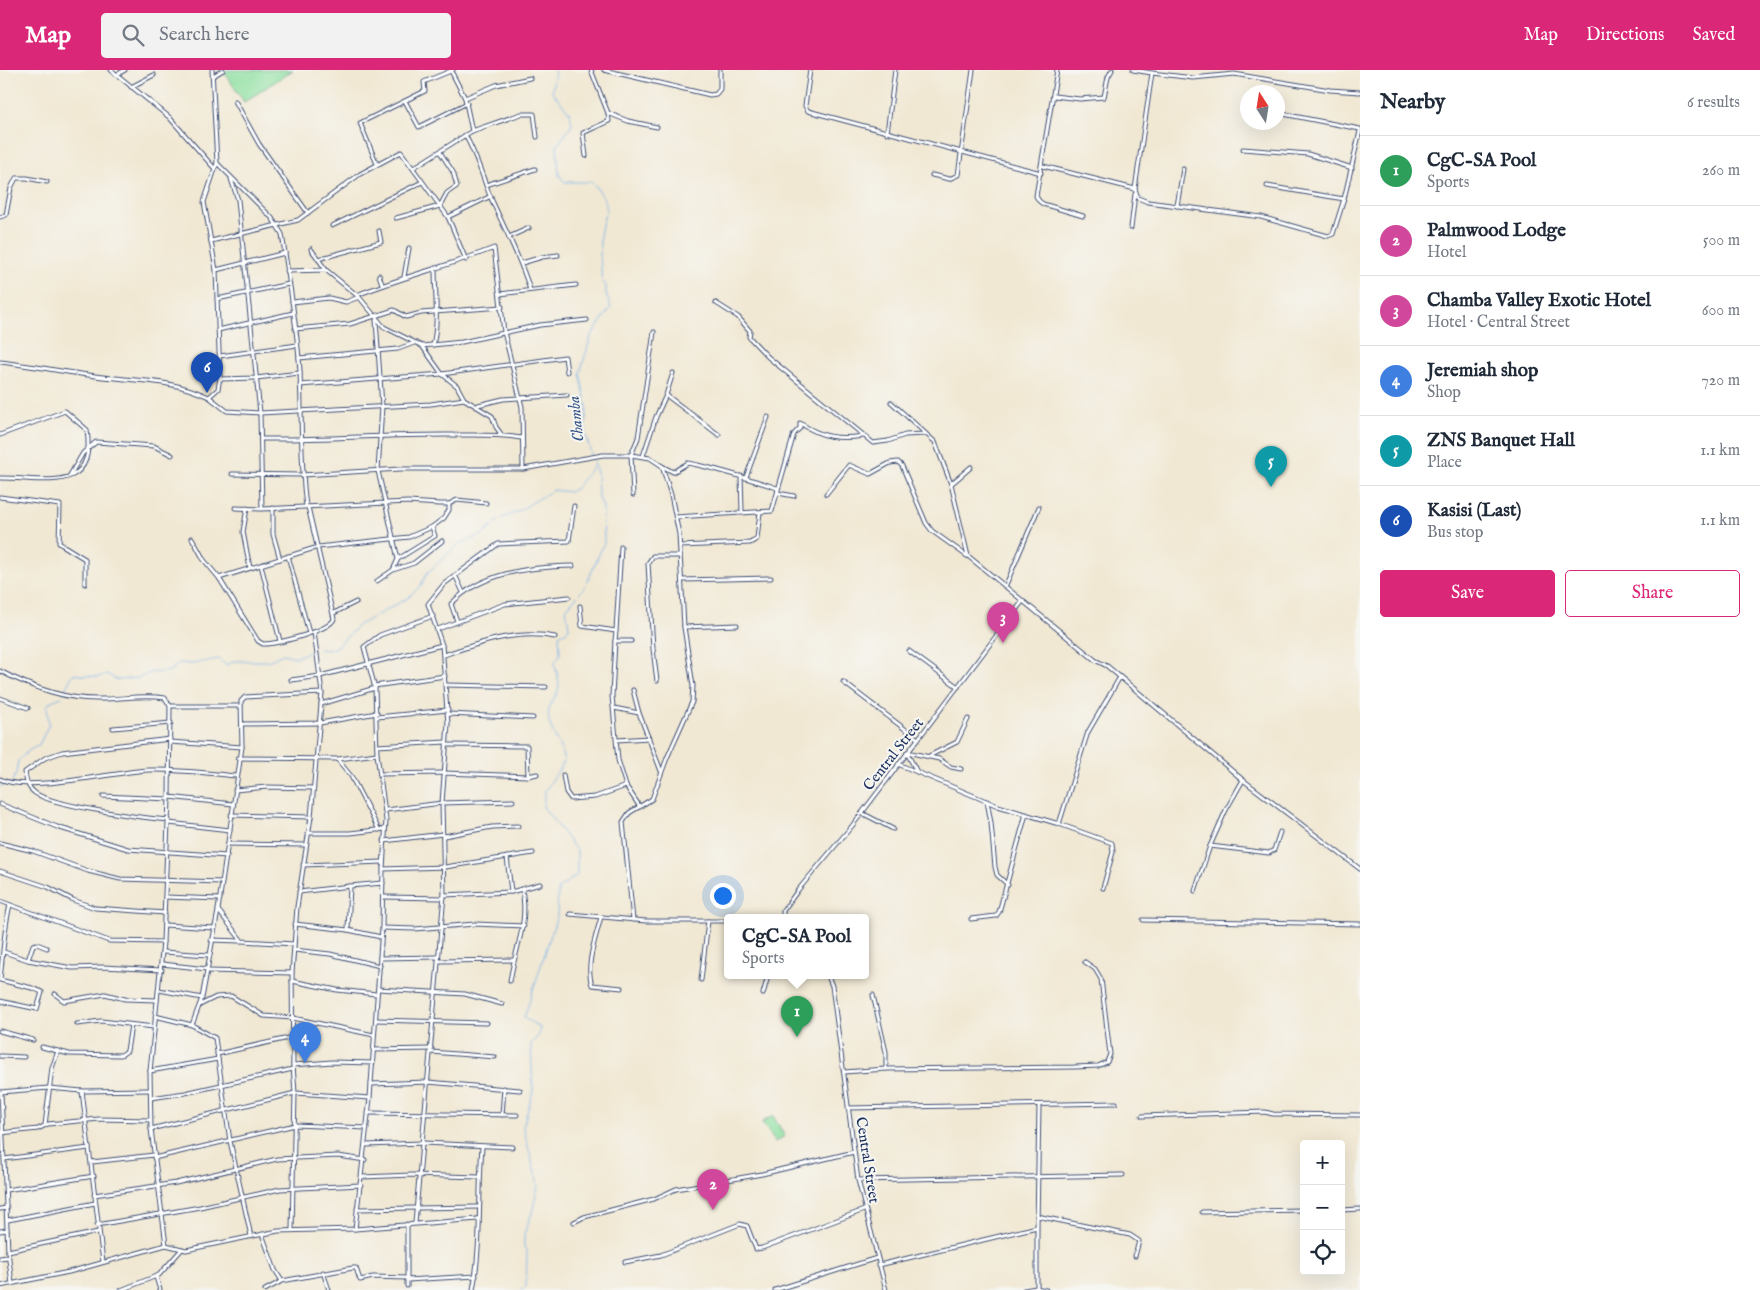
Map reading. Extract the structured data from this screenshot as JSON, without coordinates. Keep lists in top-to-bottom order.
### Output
{
  "streets": {
    "street": ["Central Street"]
  },
  "water": ["Chamba"],
  "north": "top",
  "page": {
    "header": "Map",
    "search": "Search here",
    "nav": ["Map", "Directions", "Saved"],
    "heading": ["Nearby", "6 results"],
    "list": [
      {
        "mark": "1",
        "name": "CgC-SA Pool",
        "note": "Sports",
        "value": "260 m"
      },
      {
        "mark": "2",
        "name": "Palmwood Lodge",
        "note": "Hotel",
        "value": "500 m"
      },
      {
        "mark": "3",
        "name": "Chamba Valley Exotic Hotel",
        "note": "Hotel · Central Street",
        "value": "600 m"
      },
      {
        "mark": "4",
        "name": "Jeremiah shop",
        "note": "Shop",
        "value": "720 m"
      },
      {
        "mark": "5",
        "name": "ZNS Banquet Hall",
        "note": "Place",
        "value": "1.1 km"
      },
      {
        "mark": "6",
        "name": "Kasisi (Last)",
        "note": "Bus stop",
        "value": "1.1 km"
      }
    ],
    "pins": [
      "6",
      "5",
      "3",
      "1",
      "4",
      "2"
    ],
    "buttons": ["Save", "Share"],
    "popup": ["CgC-SA Pool", "Sports"],
    "map_buttons": ["+", "−"]
  }
}
